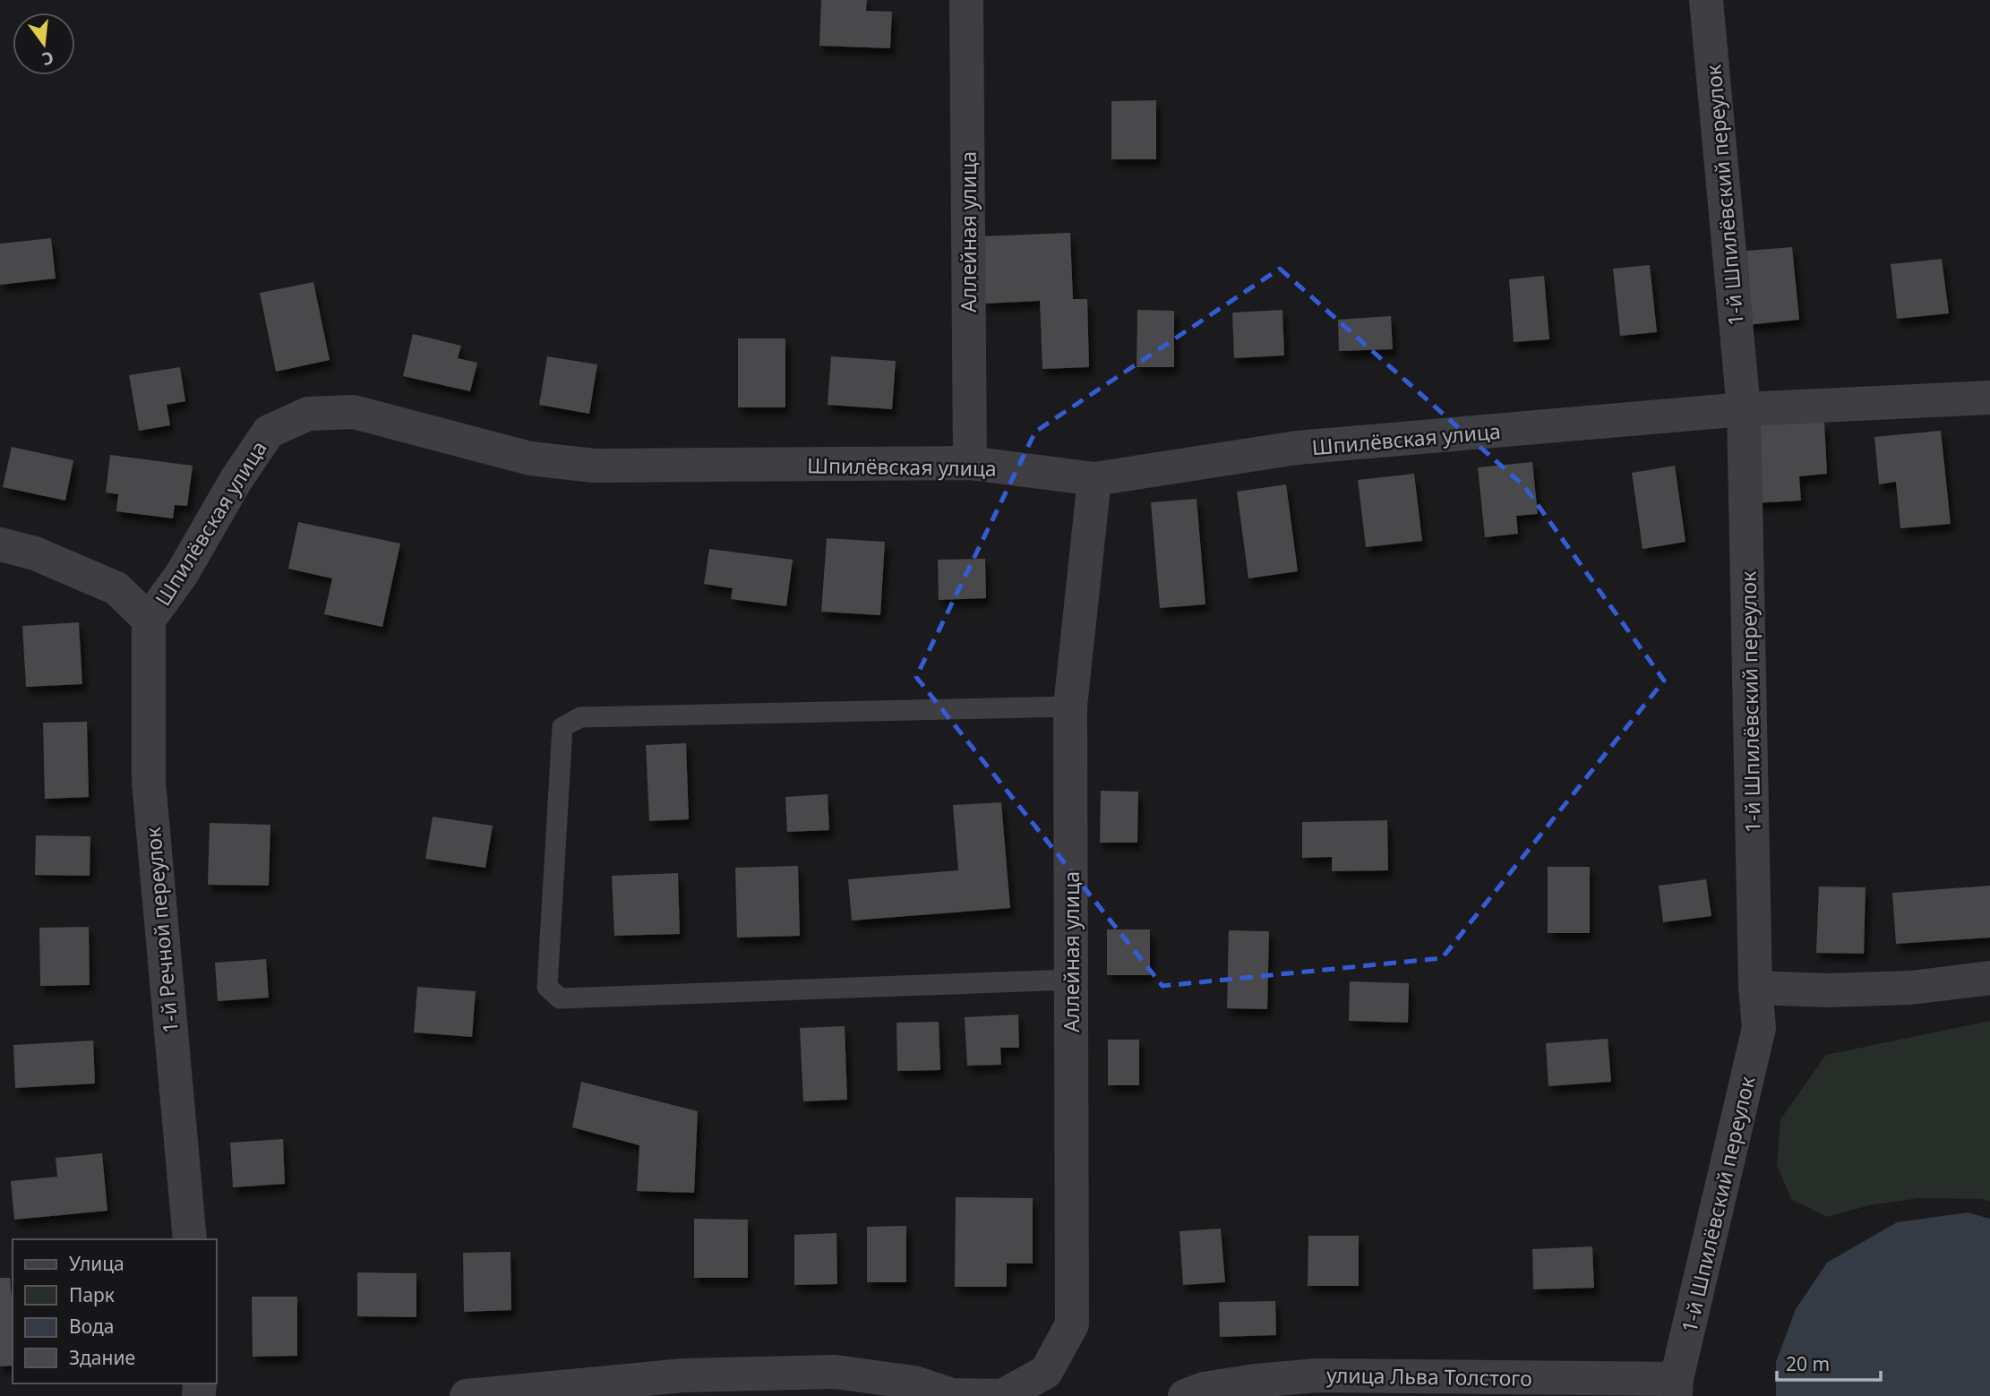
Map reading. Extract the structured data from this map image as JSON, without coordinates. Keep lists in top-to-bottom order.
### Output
{
  "streets": {
    "street": [
      "1-й Шпилёвский переулок",
      "Аллейная улица",
      "Шпилёвская улица",
      "1-й Речной переулок",
      "улица Льва Толстого"
    ]
  },
  "crossings": [
    ["1-й Шпилёвский переулок", "Шпилёвская улица"],
    ["1-й Шпилёвский переулок", "улица Льва Толстого"],
    ["Аллейная улица", "Шпилёвская улица"],
    ["Шпилёвская улица", "1-й Речной переулок"]
  ],
  "legend": [
    "Улица",
    "Парк",
    "Вода",
    "Здание"
  ],
  "scale_bar": "20 m",
  "north": "bottom"
}
